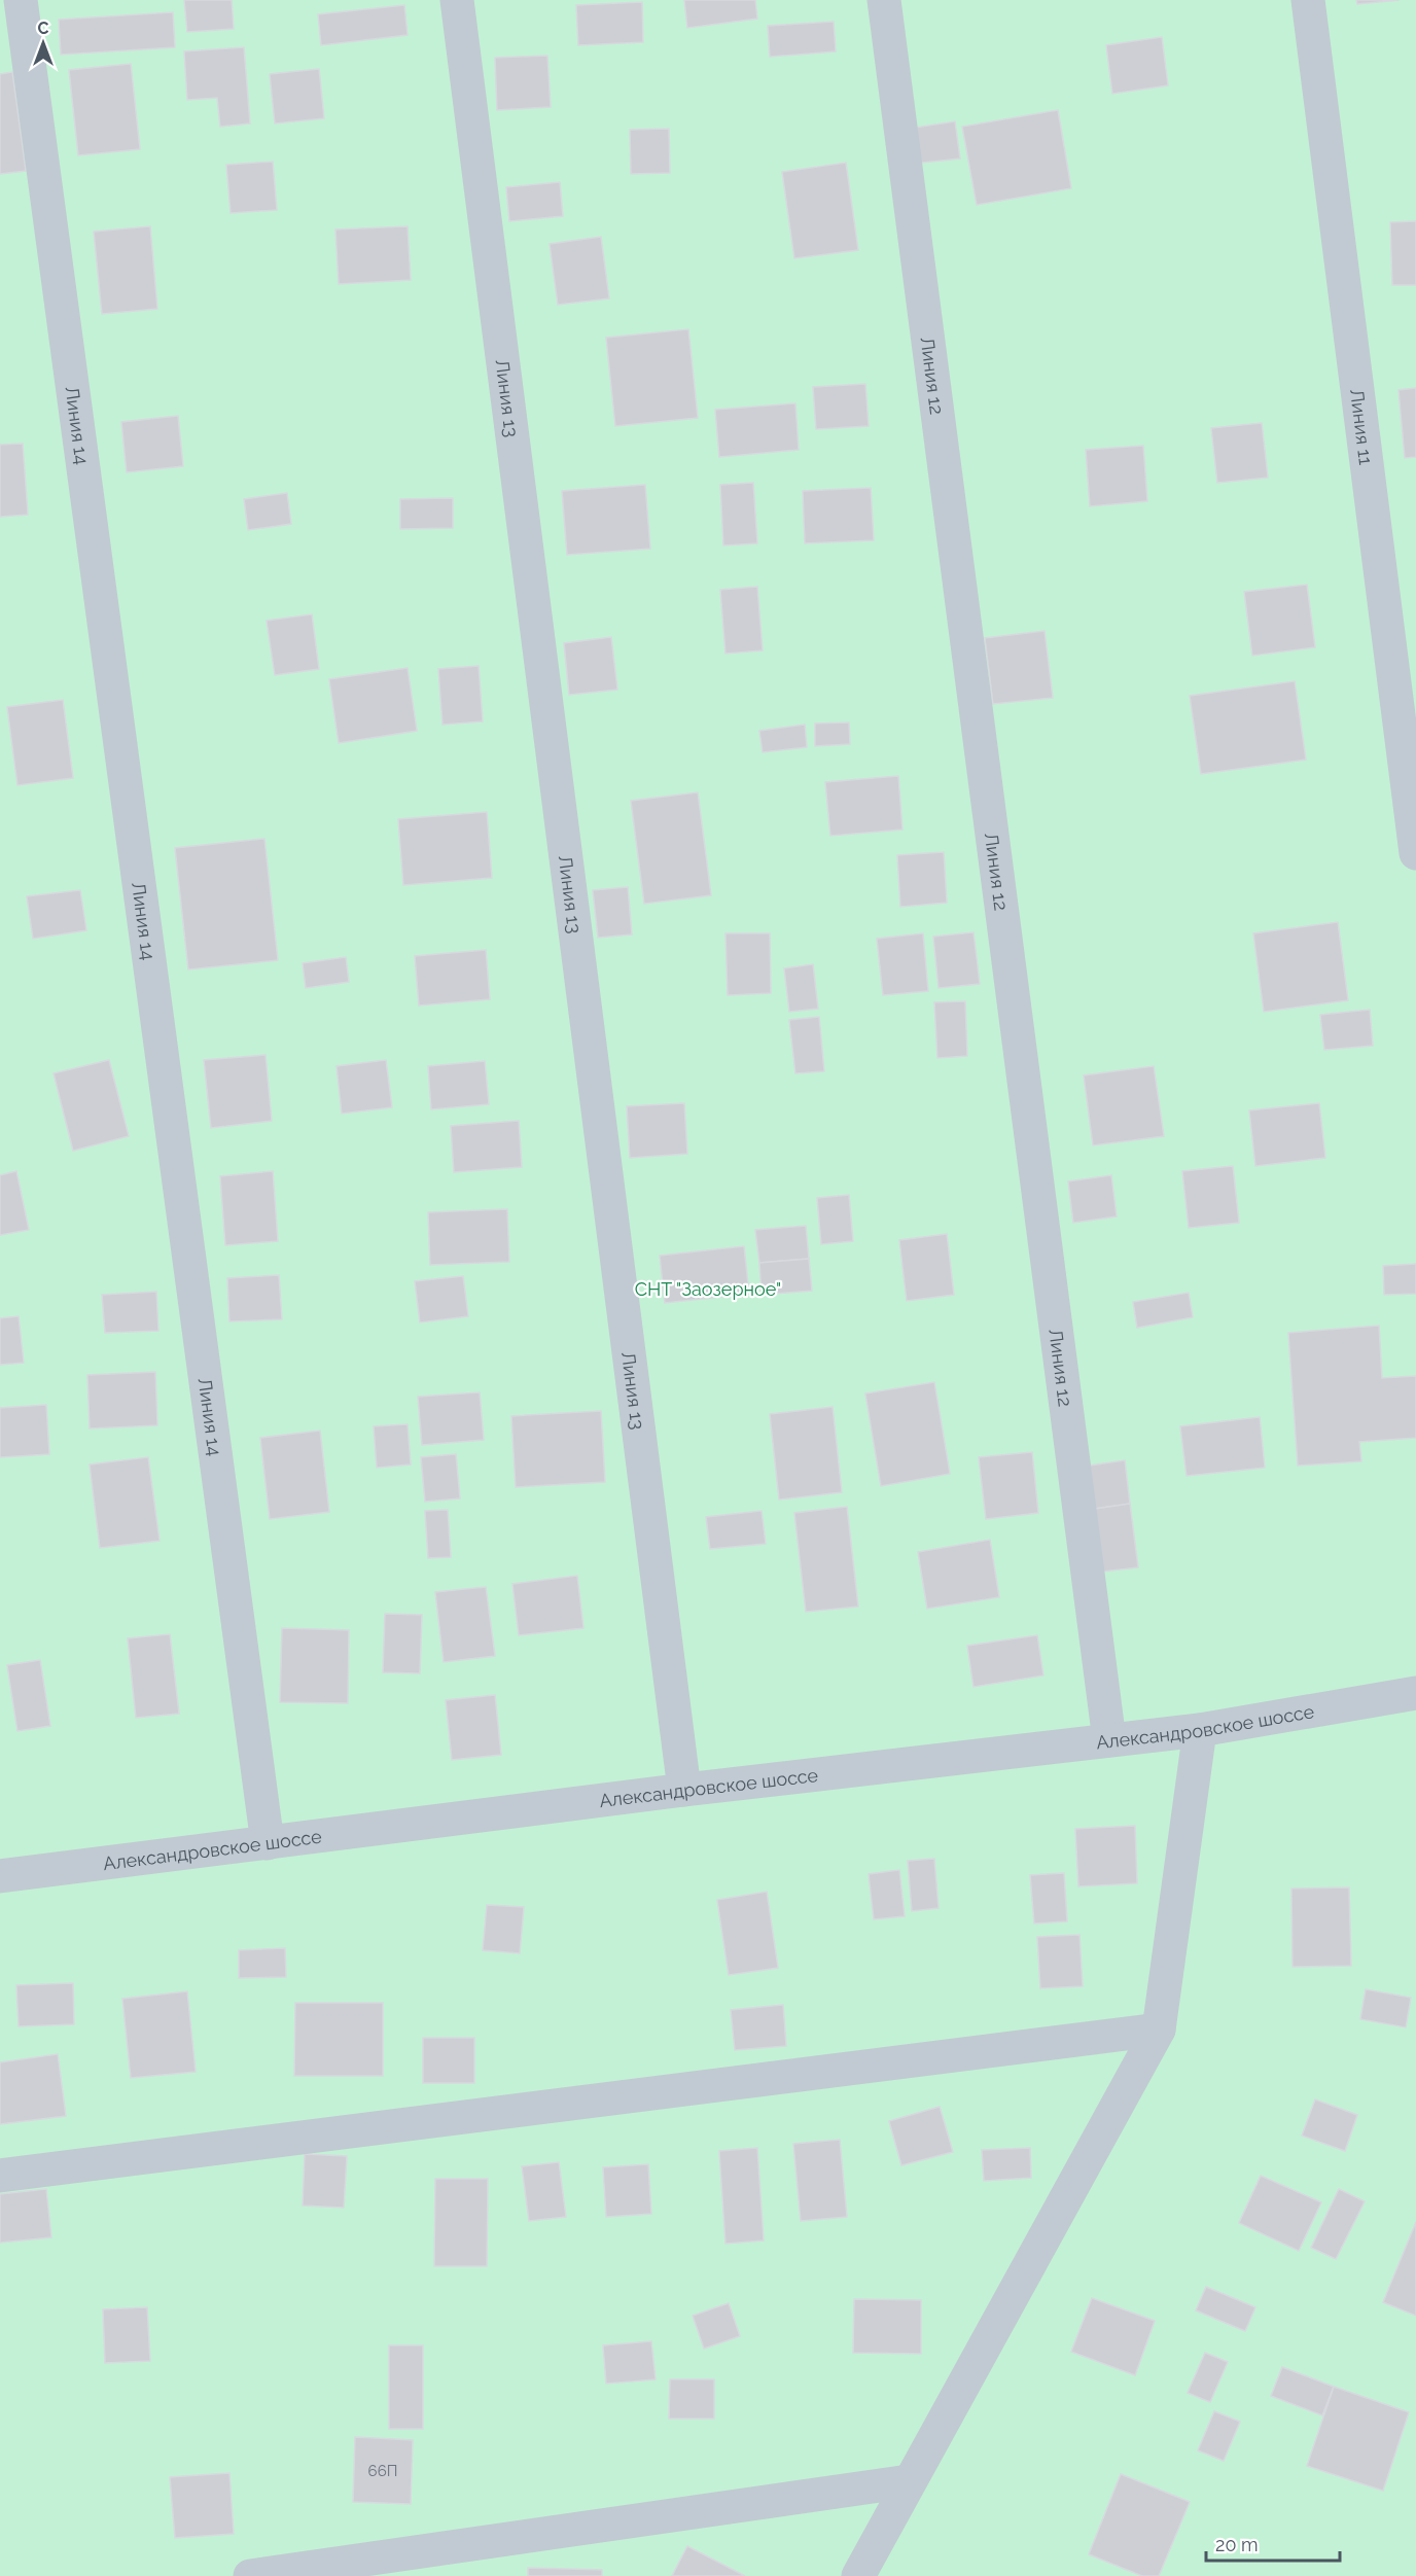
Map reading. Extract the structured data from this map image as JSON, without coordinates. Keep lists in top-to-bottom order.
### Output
{
  "streets": {
    "street": [
      "Линия 12",
      "Линия 13",
      "Линия 14",
      "Линия 11",
      "Александровское шоссе"
    ]
  },
  "crossings": [
    ["Линия 12", "Александровское шоссе"],
    ["Линия 13", "Александровское шоссе"],
    ["Линия 14", "Александровское шоссе"]
  ],
  "parks": ["СНТ \"Заозерное\""],
  "house_numbers": ["66П"],
  "scale_bar": "20 m",
  "north": "top"
}
